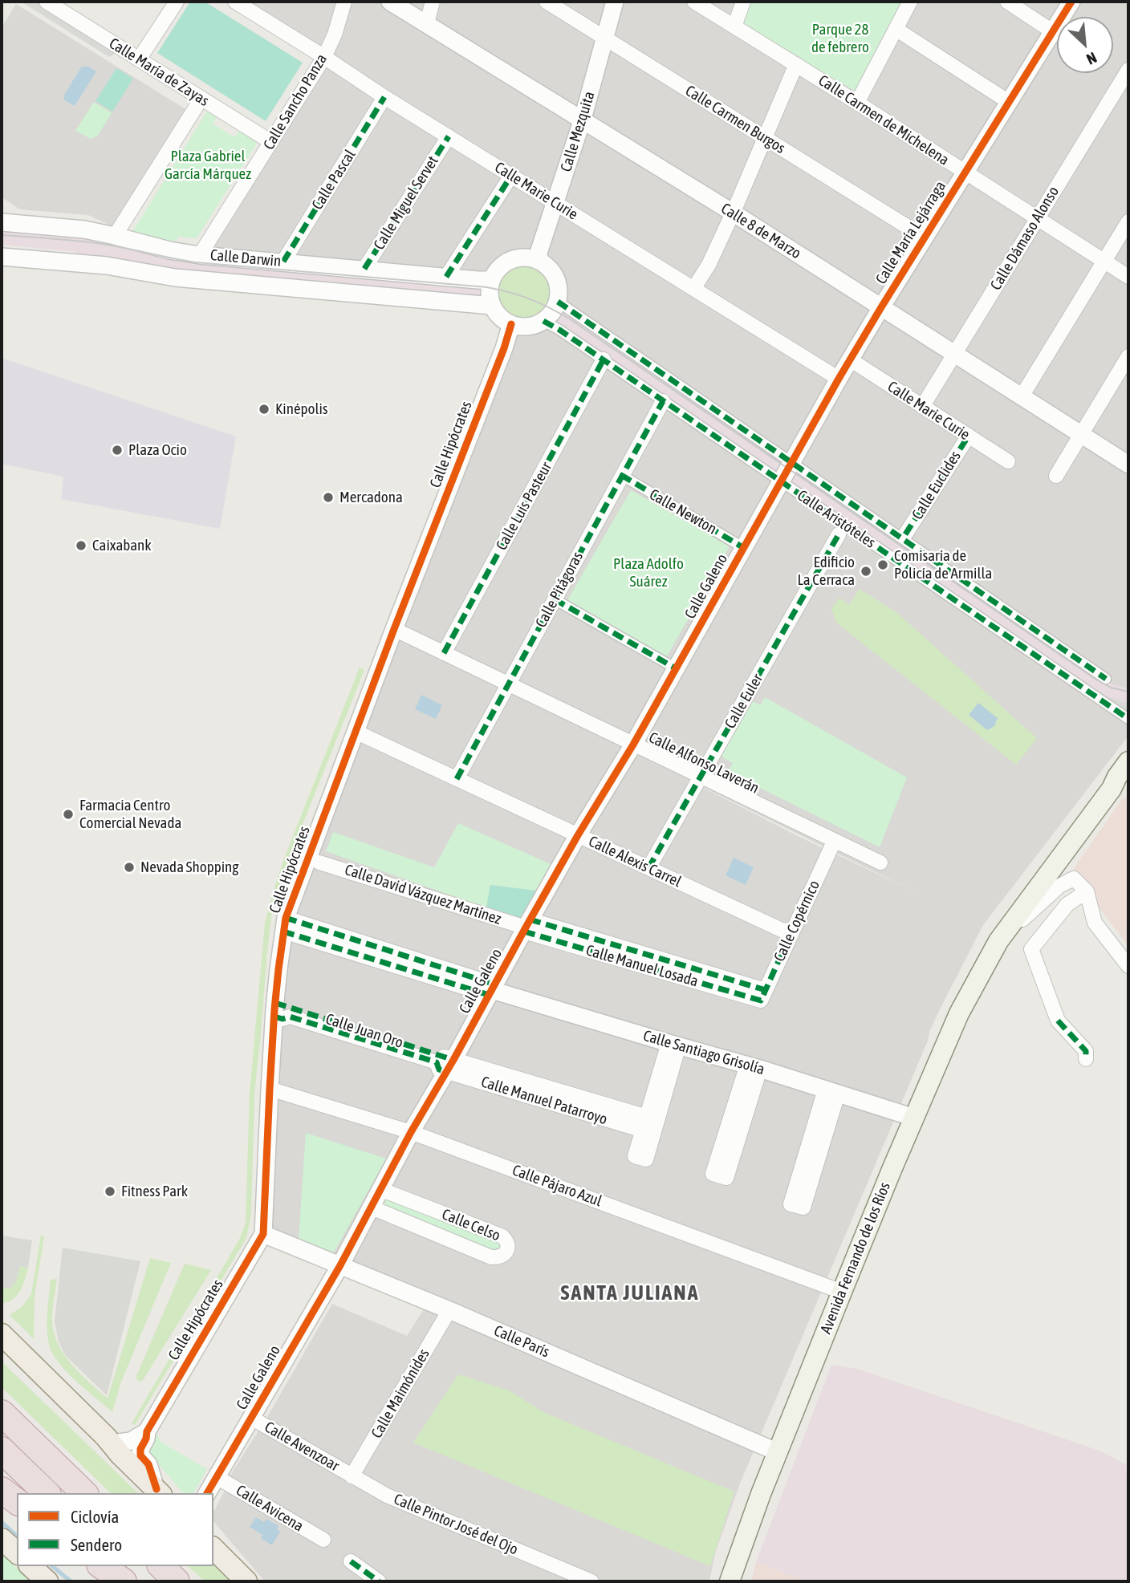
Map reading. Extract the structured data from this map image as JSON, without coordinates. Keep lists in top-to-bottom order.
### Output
{
  "streets": {
    "main road": ["Avenida Fernando de los Ríos"],
    "street": [
      "Calle María de Zayas",
      "Calle Sancho Panza",
      "Calle Carmen Burgos",
      "Calle Carmen de Michelena",
      "Calle Mezquita",
      "Calle Pascal",
      "Calle Marie Curie",
      "Calle Miguel Servet",
      "Calle 8 de Marzo",
      "Calle María Lejárraga",
      "Calle Dámaso Alonso",
      "Calle Darwin",
      "Calle Hipócrates",
      "Calle Euclides",
      "Calle Luis Pasteur",
      "Calle Newton",
      "Calle Aristóteles",
      "Calle Galeno",
      "Calle Pitágoras",
      "Calle Euler",
      "Calle Alfonso Laverán",
      "Calle Alexis Carrel",
      "Calle David Vázquez Martínez",
      "Calle Copérnico",
      "Calle Manuel Losada",
      "Calle Juan Oro",
      "Calle Santiago Grisolía",
      "Calle Manuel Patarroyo",
      "Calle Pájaro Azul",
      "Calle Celso",
      "Calle París",
      "Calle Maimónides",
      "Calle Avenzoar",
      "Calle Avicena",
      "Calle Pintor José del Ojo"
    ]
  },
  "crossings": [
    ["Calle María de Zayas", "Calle Sancho Panza"],
    ["Calle Sancho Panza", "Calle Marie Curie"],
    ["Calle Sancho Panza", "Calle Darwin"],
    ["Calle Carmen Burgos", "Calle Mezquita"],
    ["Calle Carmen Burgos", "Calle María Lejárraga"],
    ["Calle Carmen de Michelena", "Calle María Lejárraga"],
    ["Calle Carmen de Michelena", "Calle Dámaso Alonso"],
    ["Calle Mezquita", "Calle Marie Curie"],
    ["Calle Mezquita", "Calle 8 de Marzo"],
    ["Calle Mezquita", "Calle Darwin"],
    ["Calle Mezquita", "Calle Hipócrates"],
    ["Calle Mezquita", "Calle Aristóteles"],
    ["Calle Pascal", "Calle Marie Curie"],
    ["Calle Pascal", "Calle Darwin"],
    ["Calle Marie Curie", "Calle Miguel Servet"],
    ["Calle Marie Curie", "Calle María Lejárraga"],
    ["Calle Marie Curie", "Calle Dámaso Alonso"],
    ["Calle Marie Curie", "Calle Euclides"],
    ["Calle Miguel Servet", "Calle Darwin"],
    ["Calle 8 de Marzo", "Calle María Lejárraga"],
    ["Calle 8 de Marzo", "Calle Dámaso Alonso"],
    ["Calle María Lejárraga", "Calle Aristóteles"],
    ["Calle María Lejárraga", "Calle Galeno"],
    ["Calle Darwin", "Calle Hipócrates"],
    ["Calle Darwin", "Calle Aristóteles"],
    ["Calle Hipócrates", "Calle Aristóteles"],
    ["Calle Hipócrates", "Calle Alfonso Laverán"],
    ["Calle Hipócrates", "Calle Alexis Carrel"],
    ["Calle Hipócrates", "Calle Juan Oro"],
    ["Calle Hipócrates", "Calle Pájaro Azul"],
    ["Calle Hipócrates", "Calle París"],
    ["Calle Euclides", "Calle Aristóteles"],
    ["Calle Luis Pasteur", "Calle Aristóteles"],
    ["Calle Luis Pasteur", "Calle Alfonso Laverán"],
    ["Calle Newton", "Calle Galeno"],
    ["Calle Newton", "Calle Pitágoras"],
    ["Calle Aristóteles", "Calle Galeno"],
    ["Calle Aristóteles", "Calle Pitágoras"],
    ["Calle Galeno", "Calle Alfonso Laverán"],
    ["Calle Galeno", "Calle Alexis Carrel"],
    ["Calle Galeno", "Calle David Vázquez Martínez"],
    ["Calle Galeno", "Calle Manuel Losada"],
    ["Calle Galeno", "Calle Juan Oro"],
    ["Calle Galeno", "Calle Santiago Grisolía"],
    ["Calle Galeno", "Calle Manuel Patarroyo"],
    ["Calle Galeno", "Calle Pájaro Azul"],
    ["Calle Galeno", "Calle Celso"],
    ["Calle Galeno", "Calle París"],
    ["Calle Galeno", "Calle Avenzoar"],
    ["Calle Galeno", "Calle Avicena"],
    ["Calle Pitágoras", "Calle Alfonso Laverán"],
    ["Calle Pitágoras", "Calle Alexis Carrel"],
    ["Calle Euler", "Calle Alfonso Laverán"],
    ["Calle Euler", "Calle Alexis Carrel"],
    ["Calle Alfonso Laverán", "Calle Copérnico"],
    ["Calle Alexis Carrel", "Calle Copérnico"],
    ["Calle David Vázquez Martínez", "Calle Manuel Losada"],
    ["Calle Copérnico", "Calle Manuel Losada"],
    ["Calle Juan Oro", "Calle Manuel Patarroyo"],
    ["Calle Santiago Grisolía", "Avenida Fernando de los Ríos"],
    ["Calle Pájaro Azul", "Avenida Fernando de los Ríos"],
    ["Avenida Fernando de los Ríos", "Calle París"],
    ["Calle París", "Calle Maimónides"],
    ["Calle Maimónides", "Calle Avenzoar"],
    ["Calle Maimónides", "Calle Pintor José del Ojo"],
    ["Calle Avenzoar", "Calle Pintor José del Ojo"]
  ],
  "districts": ["SANTA JULIANA"],
  "parks": ["Parque 28 de febrero", "Plaza Gabriel García Márquez", "Plaza Adolfo Suárez"],
  "places": [
    "Kinépolis",
    "Plaza Ocio",
    "Mercadona",
    "Caixabank",
    "Comisaría de Policía de Armilla",
    "Edificio La Cerraca",
    "Farmacia Centro Comercial Nevada",
    "Nevada Shopping",
    "Fitness Park"
  ],
  "legend": ["Ciclovía", "Sendero"],
  "north": "bottom right"
}
